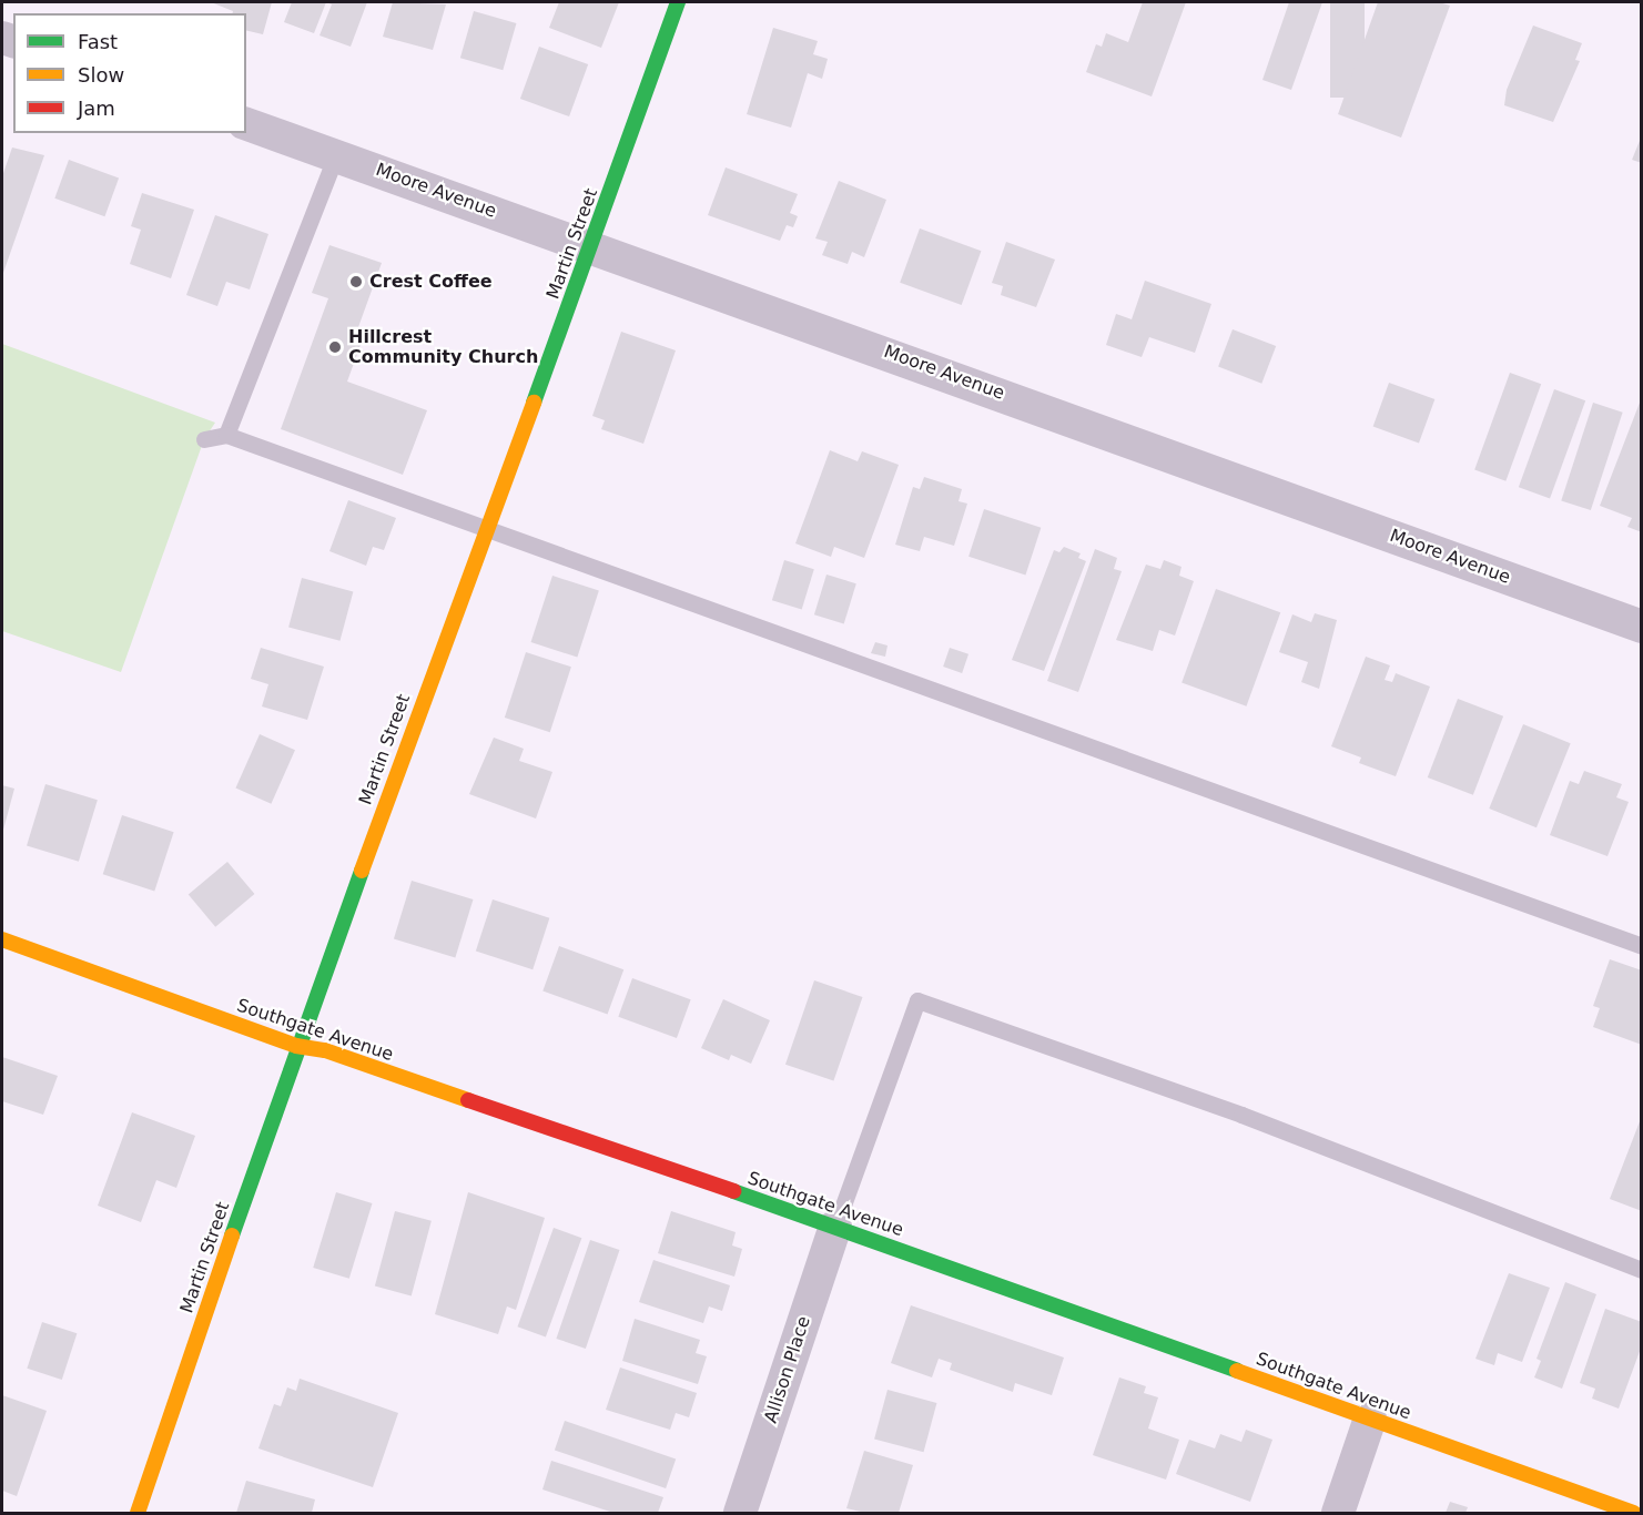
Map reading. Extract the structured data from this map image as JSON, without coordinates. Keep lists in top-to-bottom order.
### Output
{
  "streets": {
    "street": [
      "Moore Avenue",
      "Martin Street",
      "Southgate Avenue",
      "Allison Place"
    ]
  },
  "crossings": [
    ["Moore Avenue", "Martin Street"],
    ["Martin Street", "Southgate Avenue"],
    ["Southgate Avenue", "Allison Place"]
  ],
  "places": ["Crest Coffee", "Hillcrest Community Church"],
  "legend": ["Fast", "Slow", "Jam"]
}
